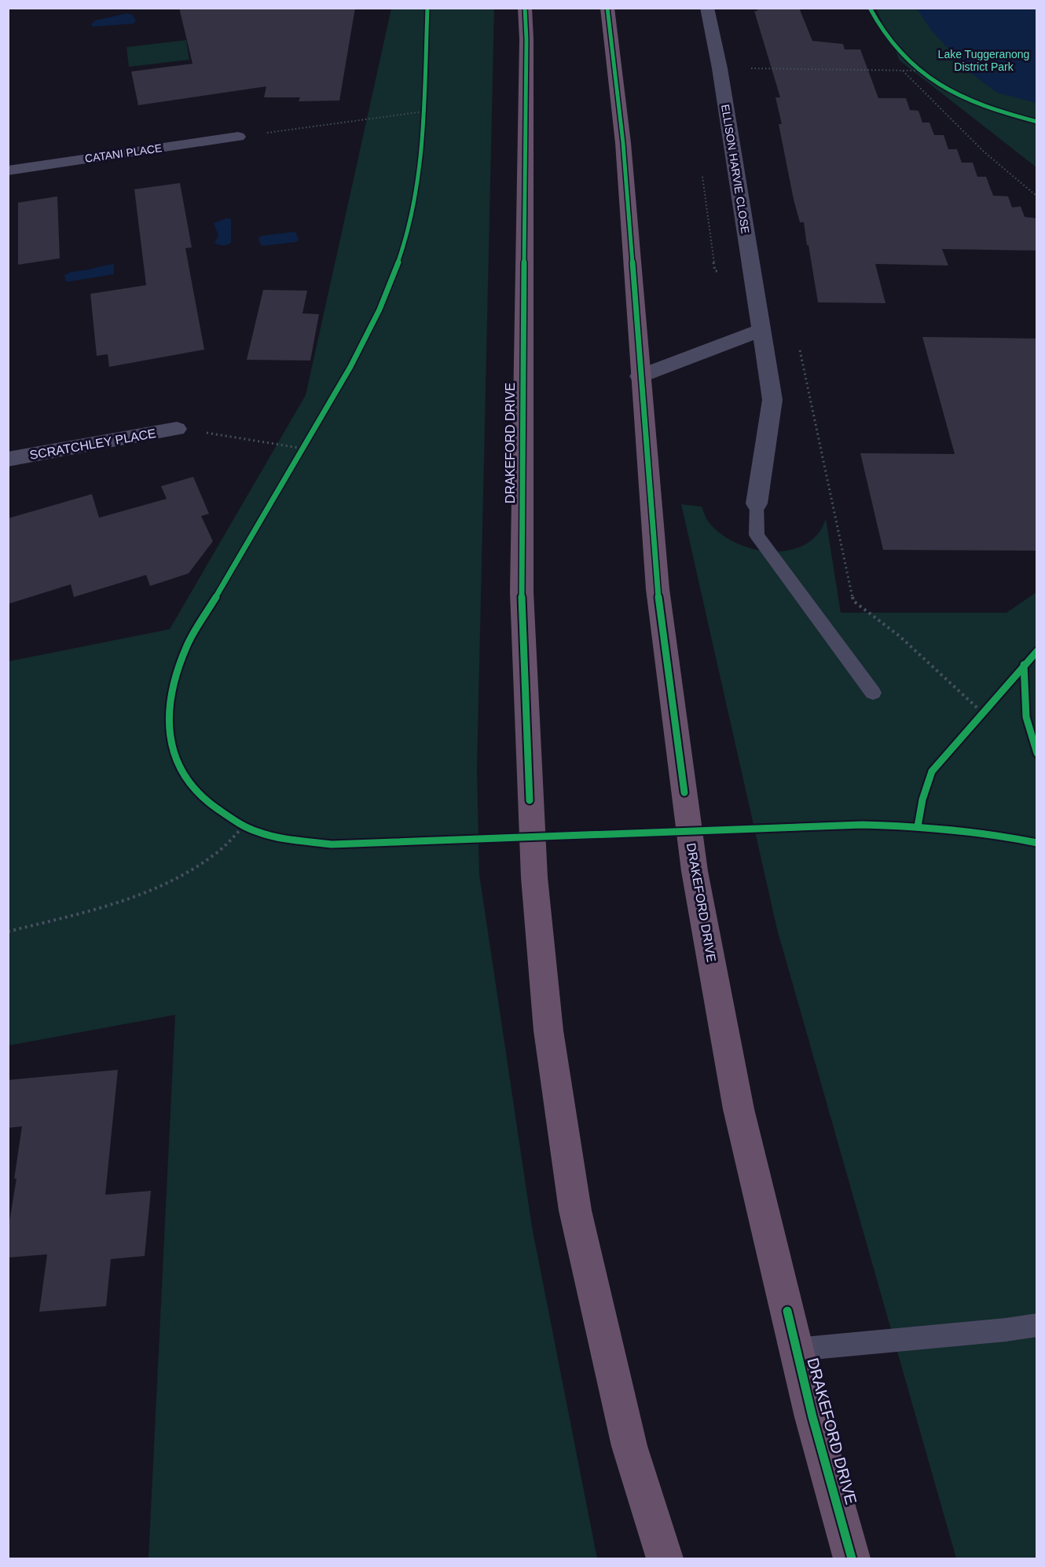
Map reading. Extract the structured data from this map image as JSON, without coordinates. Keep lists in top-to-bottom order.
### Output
{
  "streets": {
    "highway": ["DRAKEFORD DRIVE"],
    "street": ["CATANI PLACE", "ELLISON HARVIE CLOSE", "SCRATCHLEY PLACE"]
  },
  "parks": ["Lake Tuggeranong District Park"]
}
